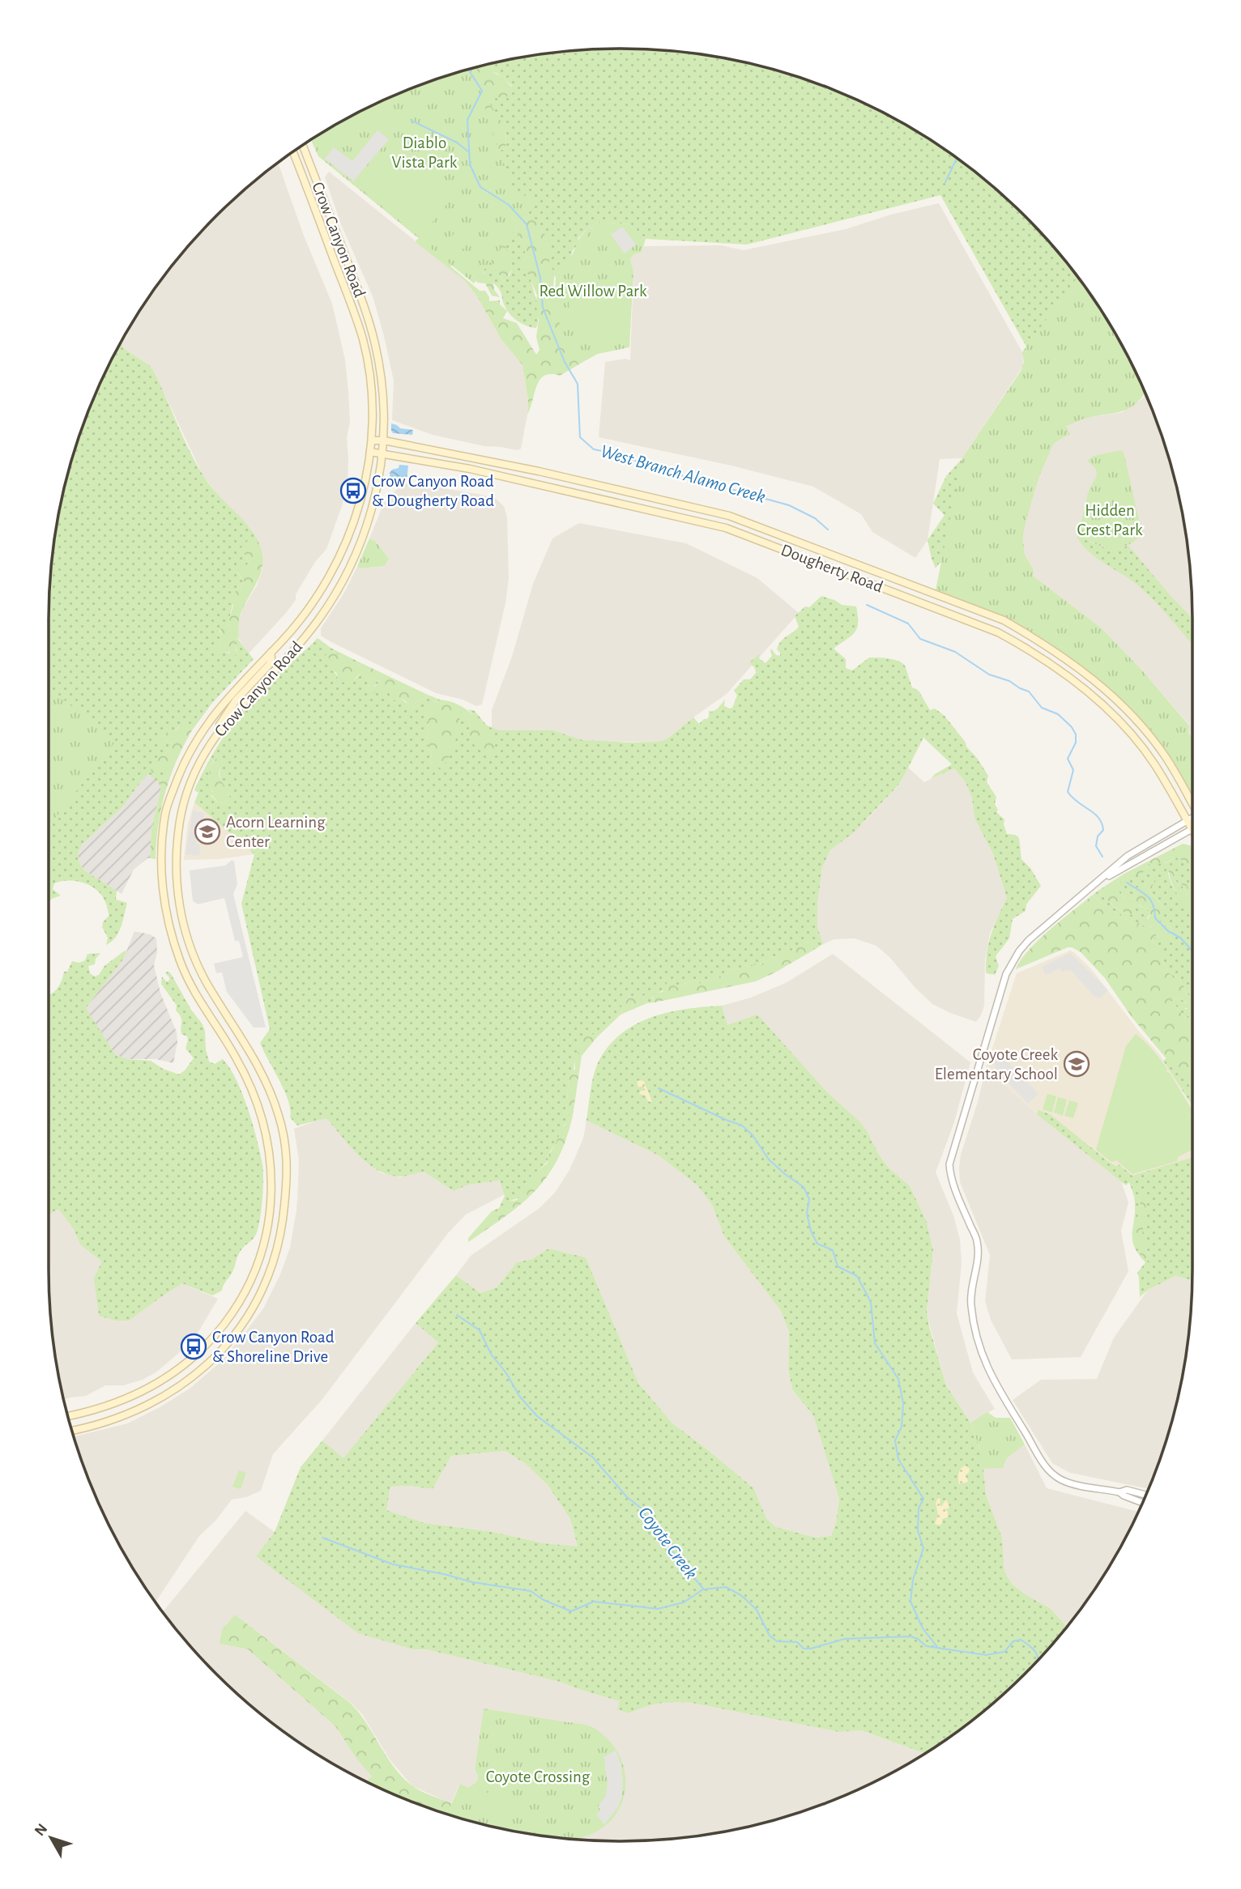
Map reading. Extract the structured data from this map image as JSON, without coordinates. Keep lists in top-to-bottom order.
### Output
{
  "streets": {
    "main road": ["Crow Canyon Road", "Dougherty Road"]
  },
  "crossings": [
    ["Crow Canyon Road", "Dougherty Road"]
  ],
  "water": ["West Branch Alamo Creek", "Coyote Creek"],
  "parks": [
    "Diablo Vista Park",
    "Red Willow Park",
    "Hidden Crest Park",
    "Coyote Crossing"
  ],
  "places": {
    "bus stop": ["Crow Canyon Road & Dougherty Road", "Crow Canyon Road & Shoreline Drive"],
    "school or university": ["Acorn Learning Center", "Coyote Creek Elementary School"]
  },
  "north": "top left"
}
